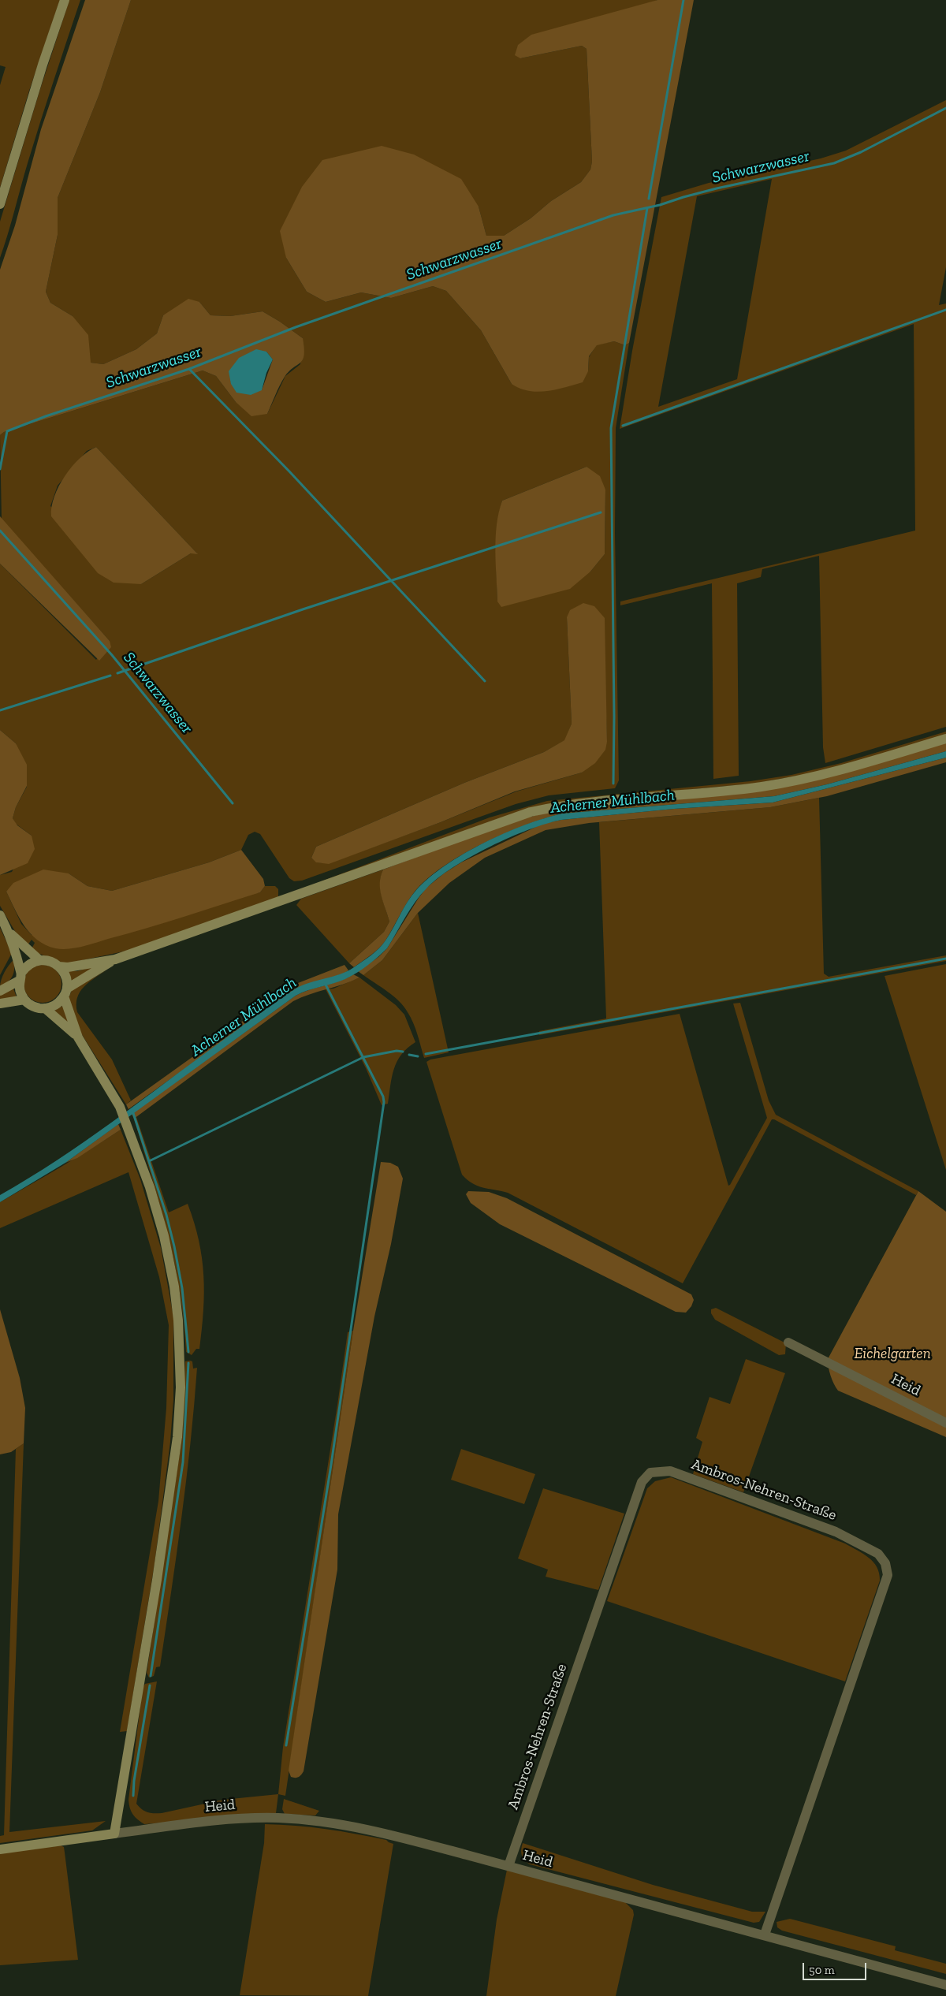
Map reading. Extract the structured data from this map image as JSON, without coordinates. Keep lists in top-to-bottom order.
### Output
{
  "streets": {
    "street": ["Heid", "Ambros-Nehren-Straße"]
  },
  "crossings": [
    ["Heid", "Ambros-Nehren-Straße"]
  ],
  "water": ["Schwarzwasser", "Acherner Mühlbach"],
  "parks": ["Eichelgarten"],
  "scale_bar": "50 m"
}
